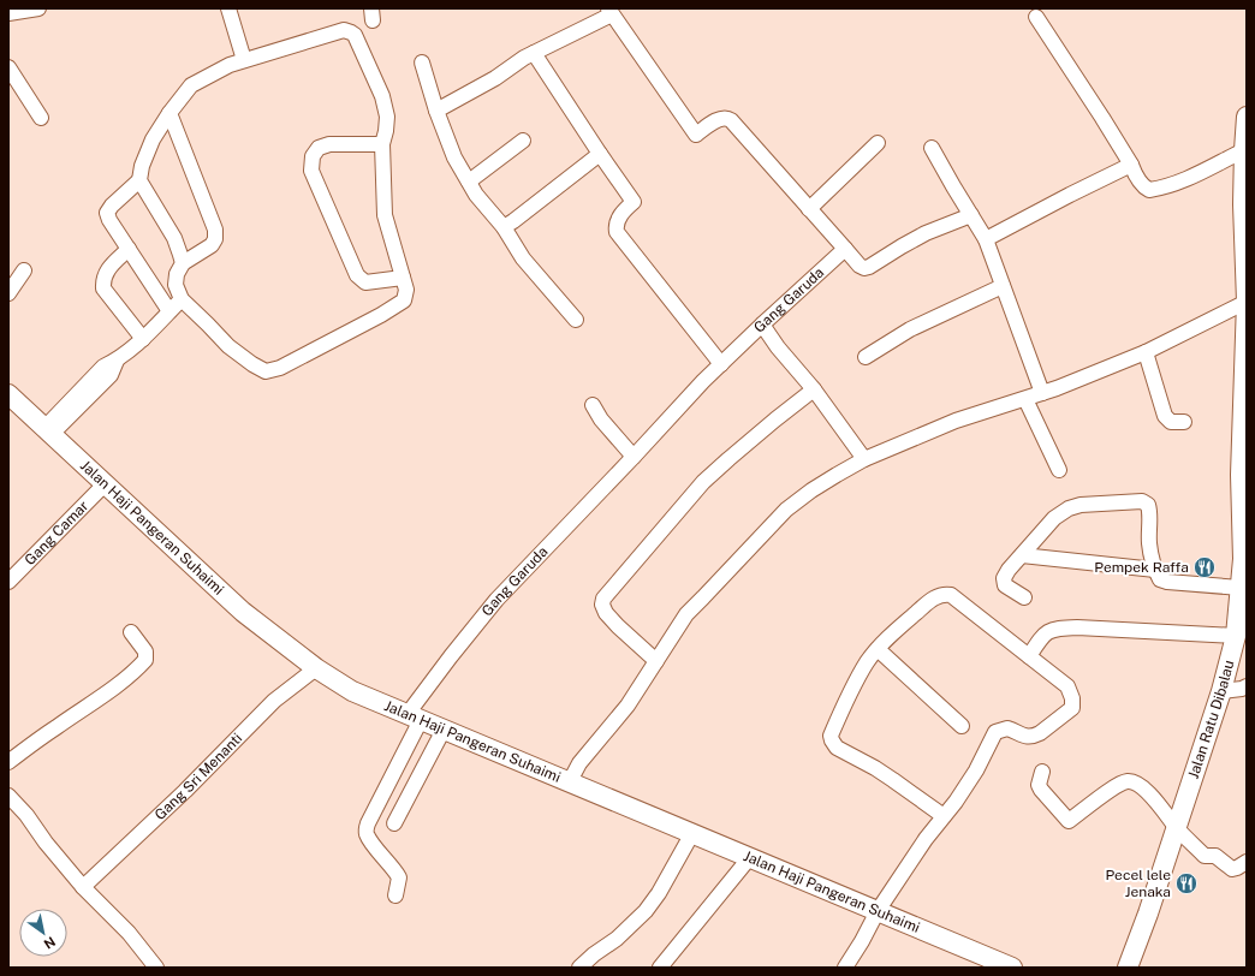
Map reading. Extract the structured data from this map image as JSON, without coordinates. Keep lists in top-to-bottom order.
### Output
{
  "streets": {
    "main road": ["Jalan Haji Pangeran Suhaimi", "Jalan Ratu Dibalau"],
    "street": ["Gang Garuda", "Gang Camar", "Gang Sri Menanti"]
  },
  "crossings": [
    ["Gang Garuda", "Jalan Haji Pangeran Suhaimi"],
    ["Jalan Haji Pangeran Suhaimi", "Gang Camar"],
    ["Jalan Haji Pangeran Suhaimi", "Gang Sri Menanti"]
  ],
  "places": {
    "restaurant": ["Pempek Raffa", "Pecel lele Jenaka"]
  },
  "north": "bottom right"
}
